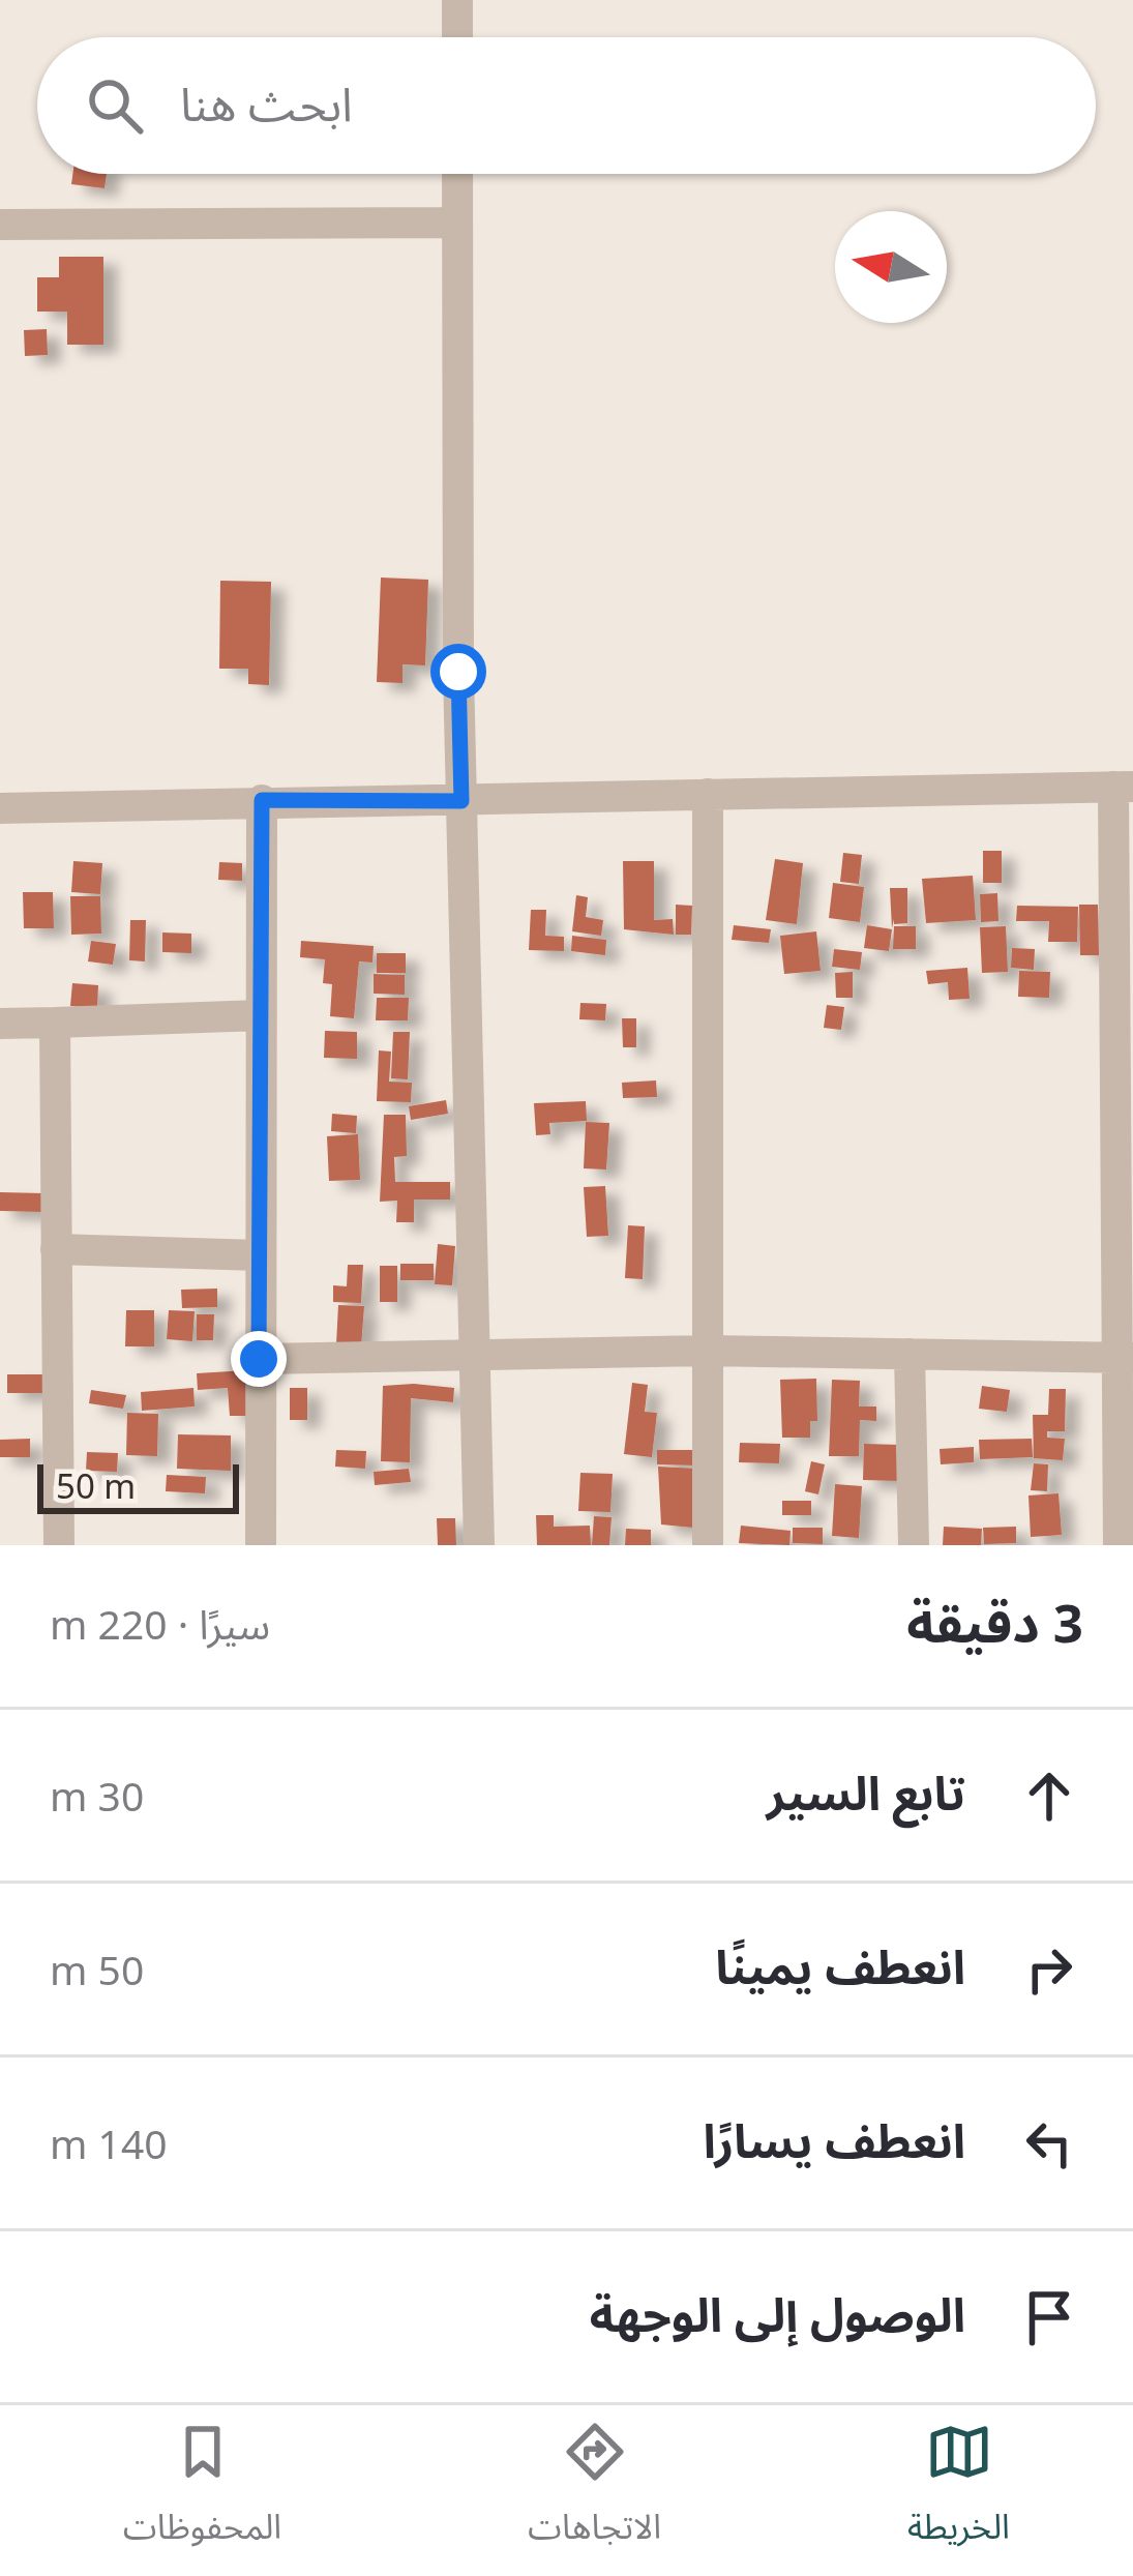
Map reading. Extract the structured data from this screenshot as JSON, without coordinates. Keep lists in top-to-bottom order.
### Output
{
  "scale_bar": "50 m",
  "north": "left",
  "page": {
    "search": "ابحث هنا",
    "scale": "50 m",
    "heading": ["3 دقيقة", "سيرًا · 220 m"],
    "list": [
      ["تابع السير", "30 m"],
      ["انعطف يمينًا", "50 m"],
      ["انعطف يسارًا", "140 m"],
      "الوصول إلى الوجهة"
    ],
    "nav": ["الخريطة", "الاتجاهات", "المحفوظات"]
  }
}
